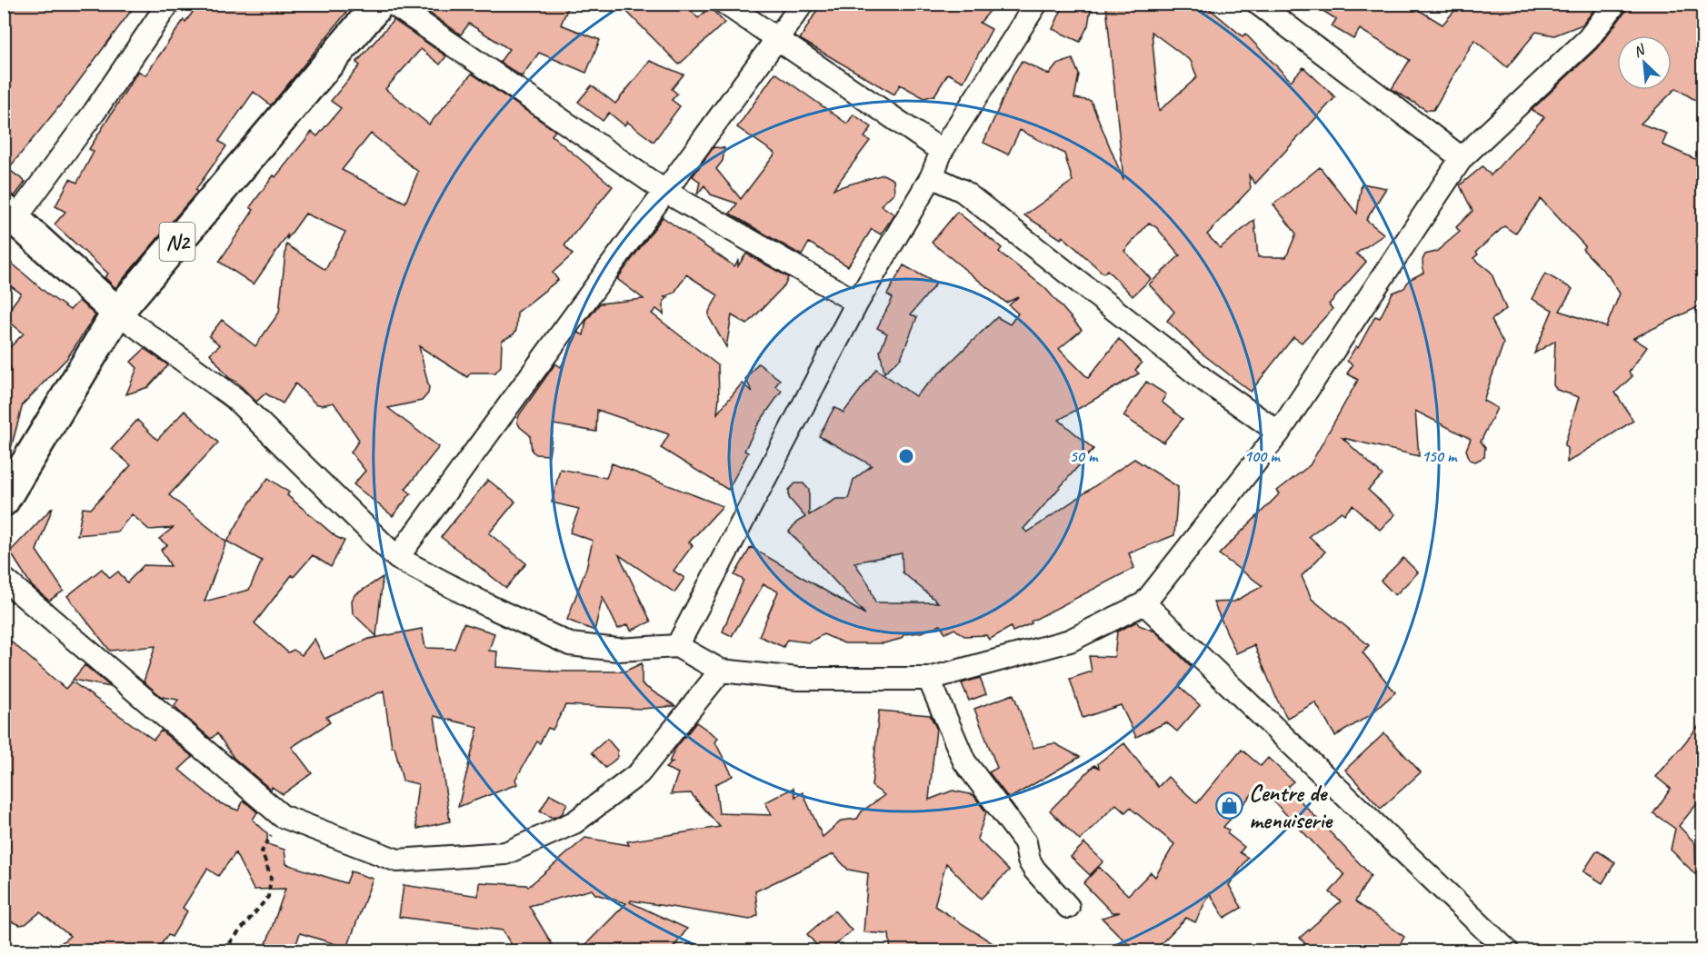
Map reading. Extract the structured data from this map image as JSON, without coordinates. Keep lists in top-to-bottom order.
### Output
{
  "streets": {
    "main road": ["N2"]
  },
  "places": {
    "shop": ["Centre de menuiserie"]
  },
  "north": "top left",
  "rings": ["50 m", "100 m", "150 m"]
}
